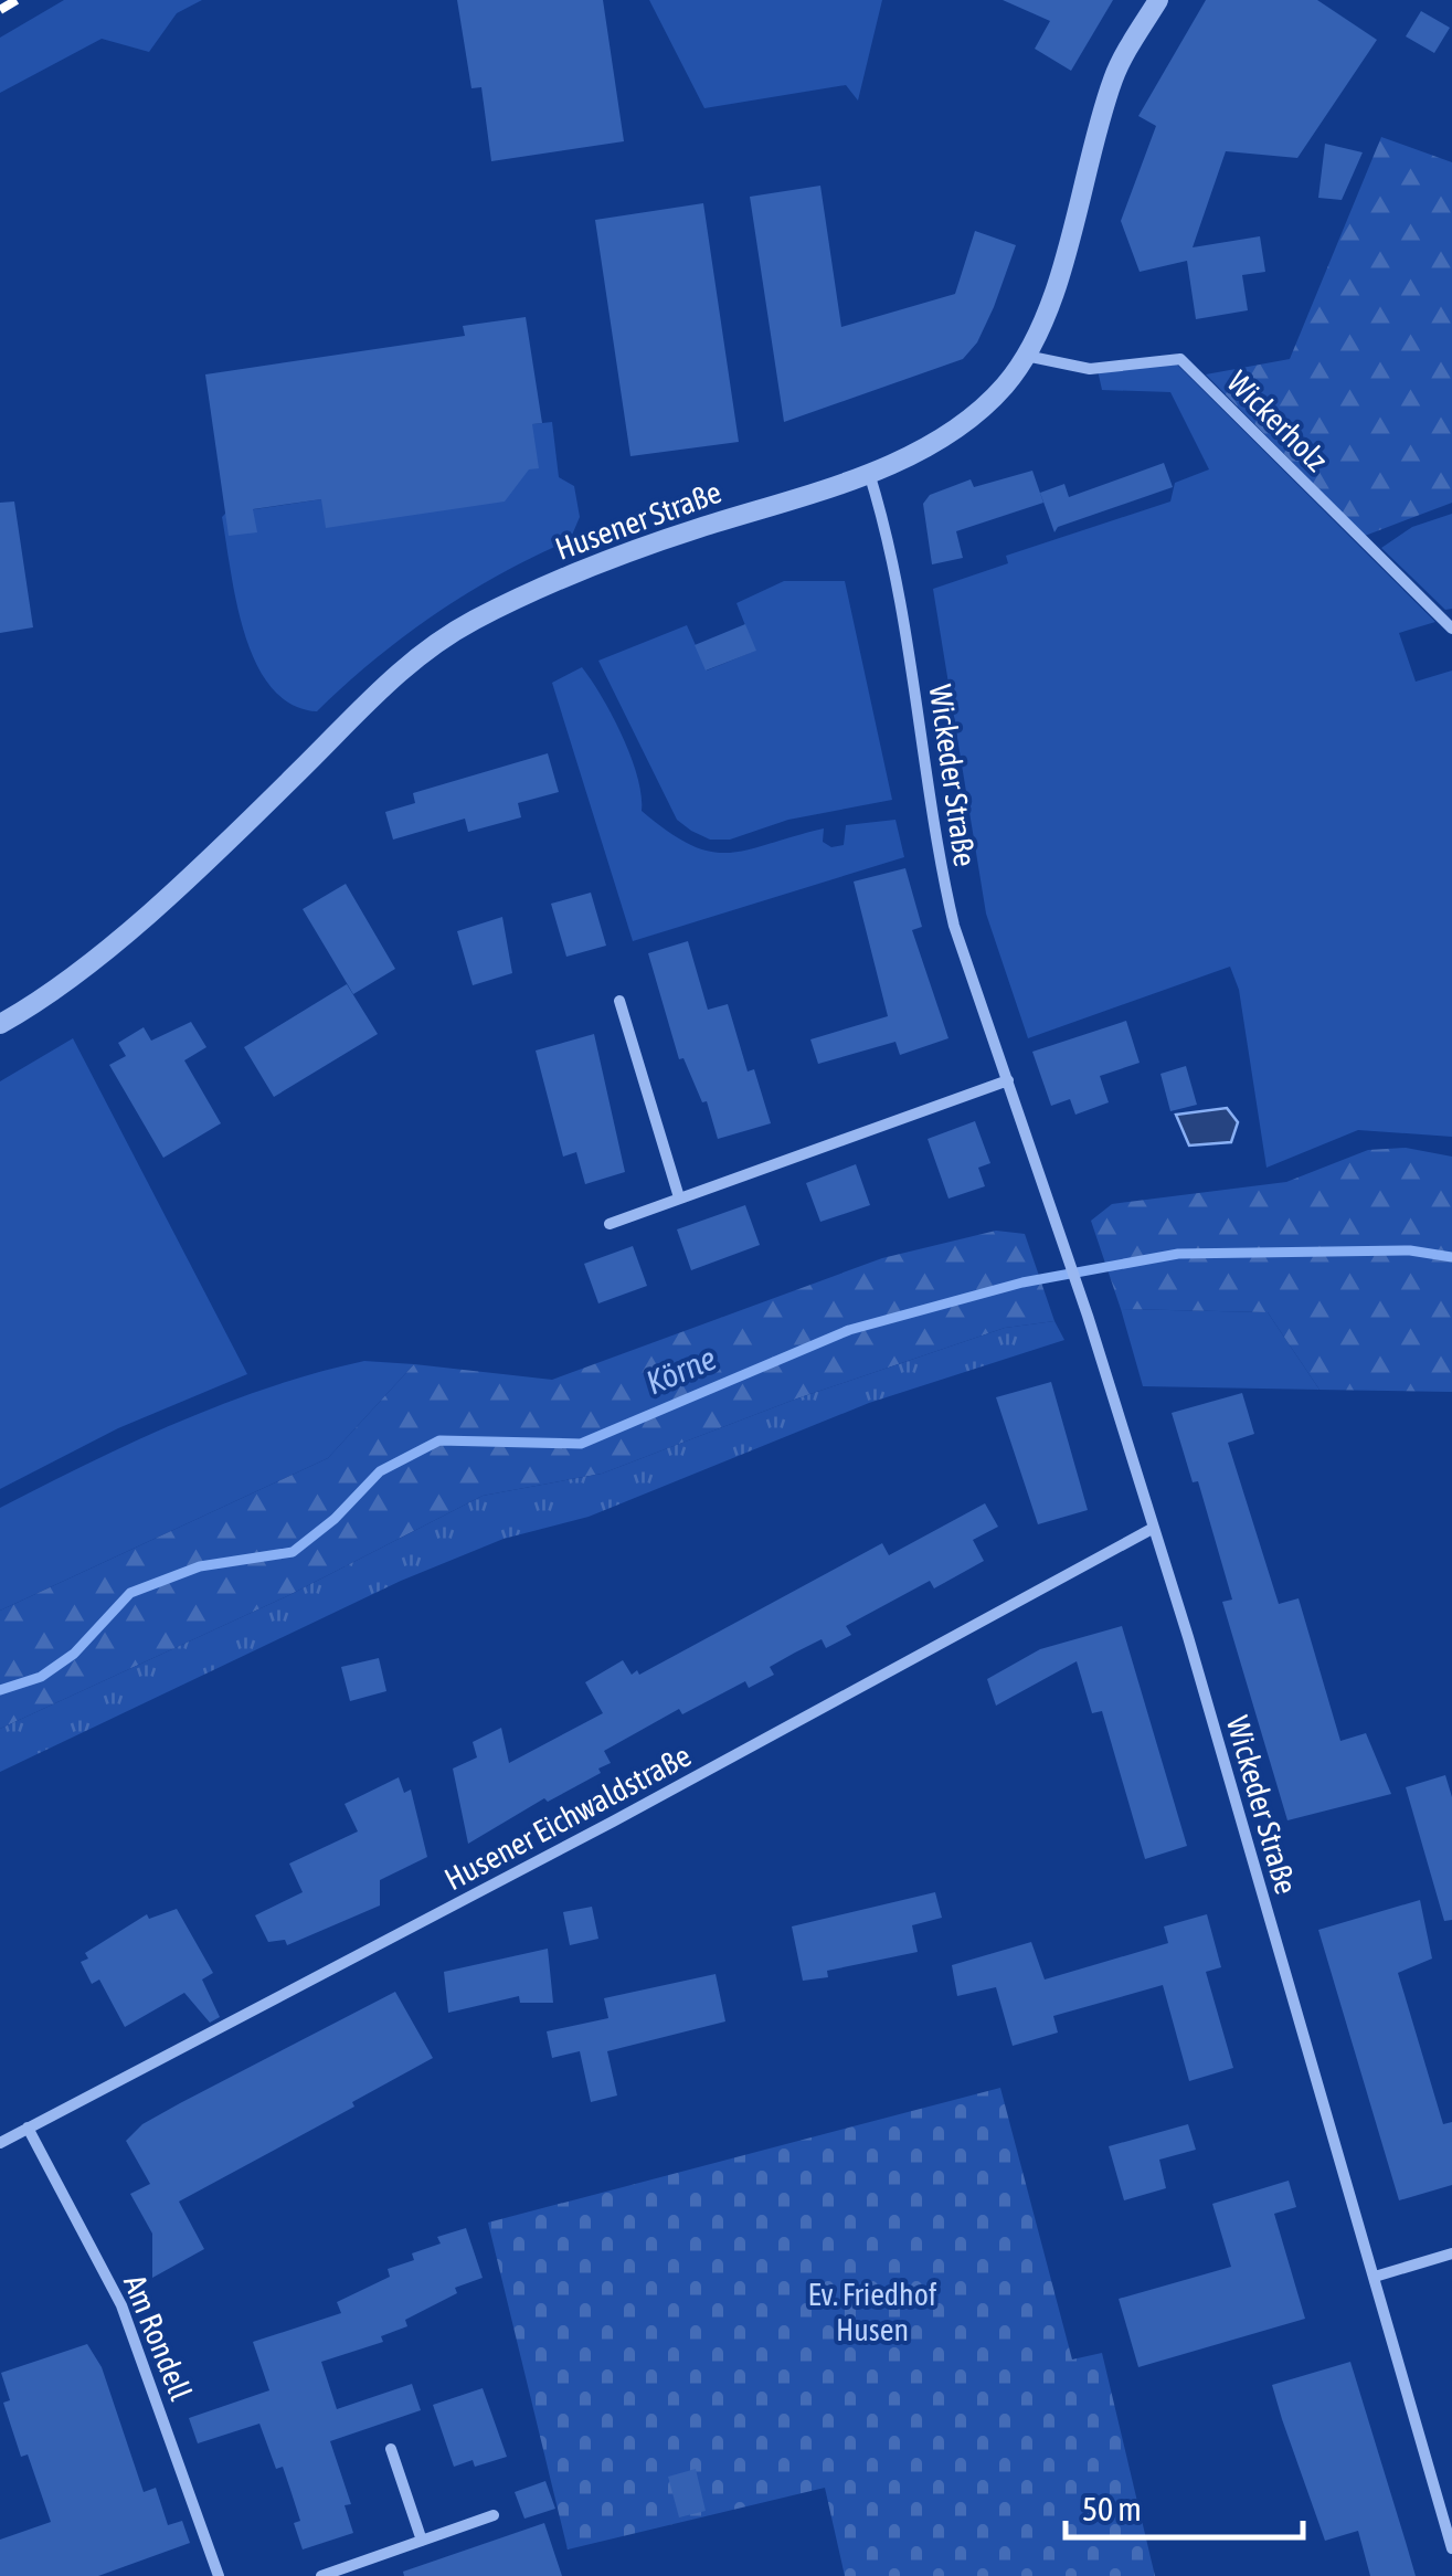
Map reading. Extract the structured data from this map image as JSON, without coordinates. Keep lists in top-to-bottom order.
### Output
{
  "streets": {
    "street": [
      "Wickerholz",
      "Husener Straße",
      "Wickeder Straße",
      "Husener Eichwaldstraße",
      "Am Rondell"
    ]
  },
  "crossings": [
    ["Wickerholz", "Husener Straße"],
    ["Husener Straße", "Wickeder Straße"],
    ["Wickeder Straße", "Husener Eichwaldstraße"],
    ["Husener Eichwaldstraße", "Am Rondell"]
  ],
  "water": ["Körne"],
  "parks": ["Ev. Friedhof Husen"],
  "scale_bar": "50 m"
}
